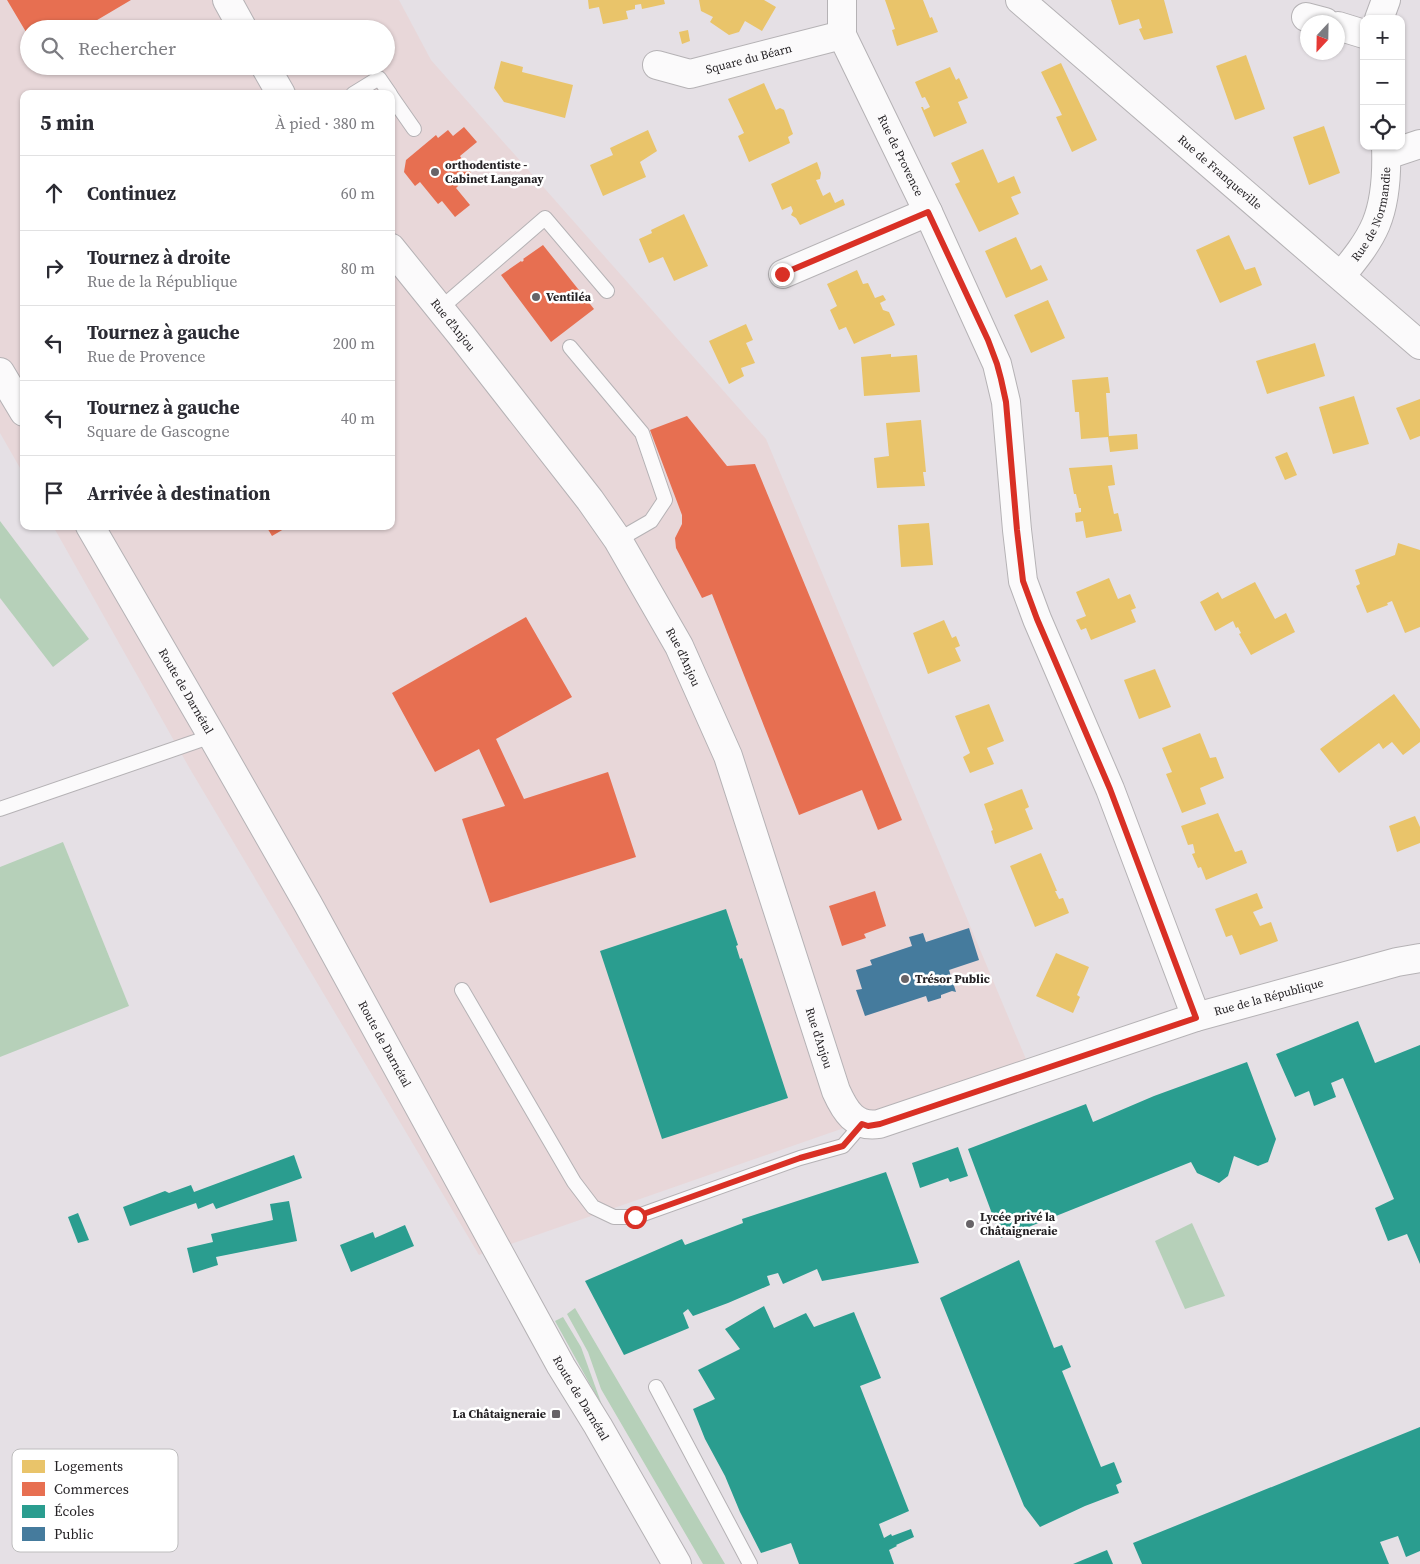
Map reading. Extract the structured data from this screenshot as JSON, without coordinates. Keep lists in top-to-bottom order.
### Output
{
  "streets": {
    "street": [
      "Square du Béarn",
      "Rue de Provence",
      "Rue de Franqueville",
      "Rue de Normandie",
      "Rue d'Anjou",
      "Route de Darnétal",
      "Rue de la République"
    ]
  },
  "crossings": [
    ["Square du Béarn", "Rue de Provence"],
    ["Rue de Provence", "Rue de la République"],
    ["Rue de Franqueville", "Rue de Normandie"],
    ["Rue d'Anjou", "Rue de la République"]
  ],
  "places": {
    "other": [
      "orthodentiste - Cabinet Langanay",
      "Ventiléa",
      "Trésor Public",
      "Lycée privé la Châtaigneraie"
    ],
    "transit": ["La Châtaigneraie"]
  },
  "legend": [
    "Logements",
    "Commerces",
    "Écoles",
    "Public"
  ],
  "north": "bottom",
  "page": {
    "map_buttons": ["+", "−"],
    "search": "Rechercher",
    "heading": ["5 min", "À pied · 380 m"],
    "list": [
      ["Continuez", "60 m"],
      ["Tournez à droite", "Rue de la République", "80 m"],
      ["Tournez à gauche", "Rue de Provence", "200 m"],
      ["Tournez à gauche", "Square de Gascogne", "40 m"],
      "Arrivée à destination"
    ]
  }
}
